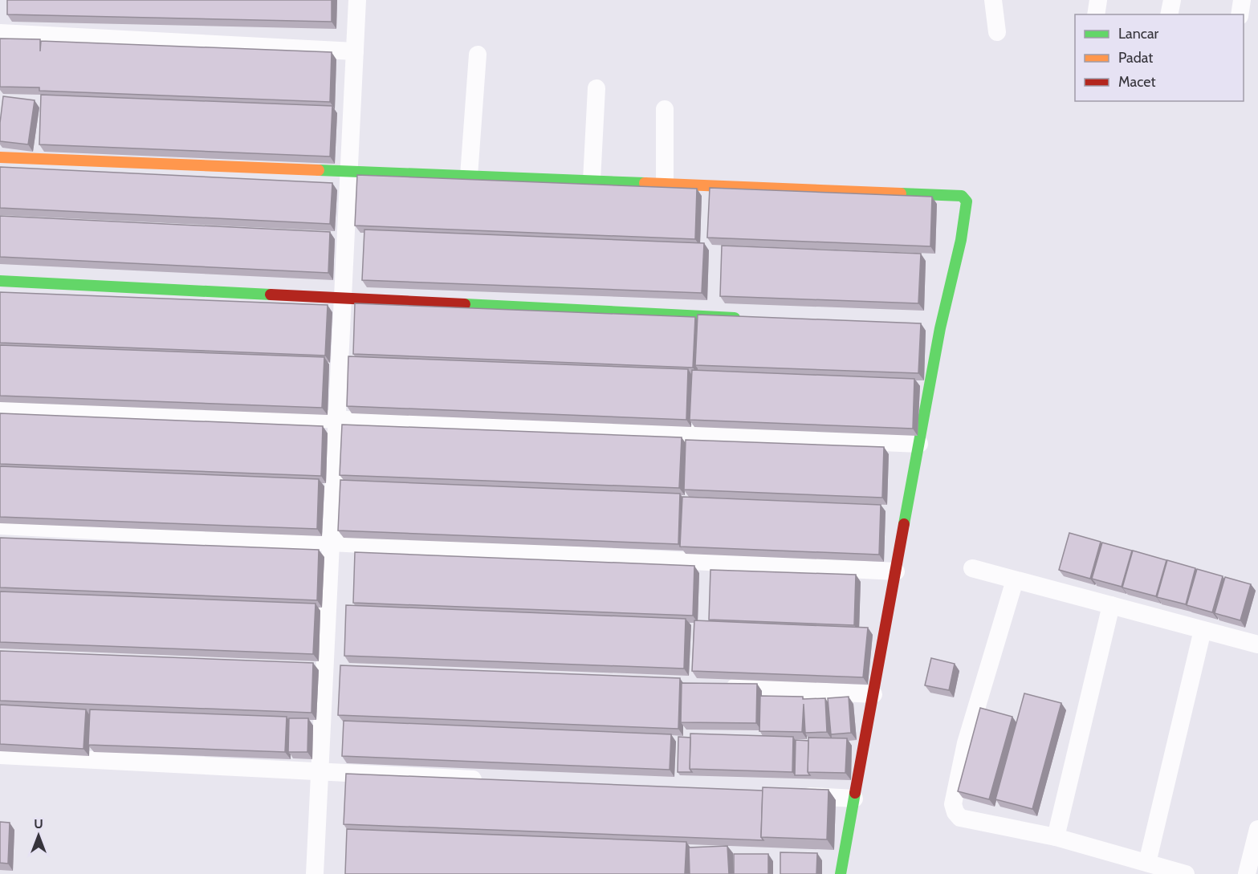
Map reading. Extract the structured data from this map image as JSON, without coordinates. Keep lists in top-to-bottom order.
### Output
{
  "legend": ["Lancar", "Padat", "Macet"],
  "north": "top"
}
